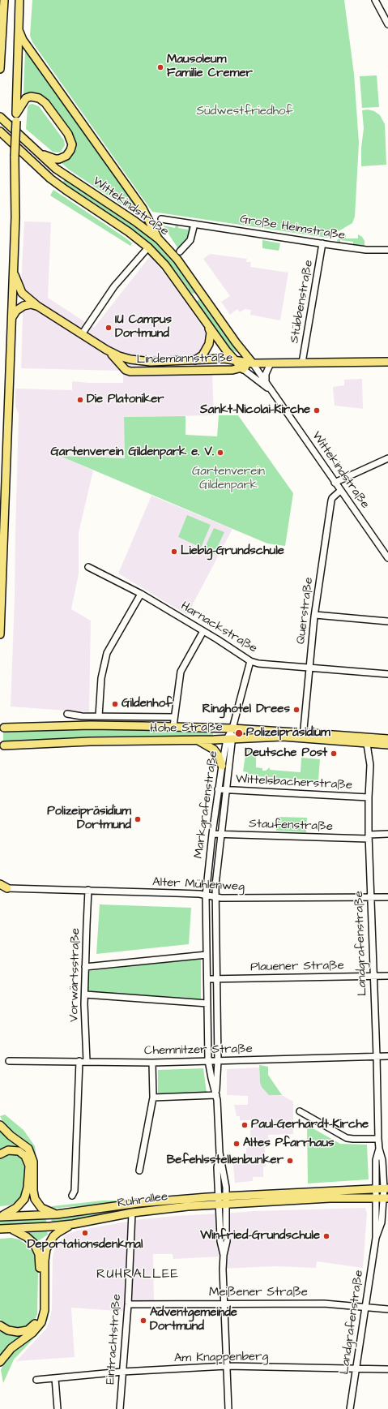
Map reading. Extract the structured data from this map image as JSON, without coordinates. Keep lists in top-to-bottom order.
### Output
{
  "streets": {
    "main road": [
      "Wittekindstraße",
      "Lindemannstraße",
      "Hohe Straße",
      "Ruhrallee"
    ],
    "street": [
      "Große Heimstraße",
      "Stübbenstraße",
      "Querstraße",
      "Harnackstraße",
      "Wittelsbacherstraße",
      "Markgrafenstraße",
      "Staufenstraße",
      "Alter Mühlenweg",
      "Landgrafenstraße",
      "Plauener Straße",
      "Vorwärtsstraße",
      "Chemnitzer Straße",
      "Meißener Straße",
      "Eintrachtstraße",
      "Am Knappenberg"
    ]
  },
  "crossings": [
    ["Wittekindstraße", "Lindemannstraße"],
    ["Wittekindstraße", "Querstraße"],
    ["Große Heimstraße", "Stübbenstraße"],
    ["Stübbenstraße", "Lindemannstraße"],
    ["Querstraße", "Harnackstraße"],
    ["Querstraße", "Hohe Straße"],
    ["Harnackstraße", "Markgrafenstraße"],
    ["Hohe Straße", "Markgrafenstraße"],
    ["Hohe Straße", "Landgrafenstraße"],
    ["Wittelsbacherstraße", "Markgrafenstraße"],
    ["Wittelsbacherstraße", "Landgrafenstraße"],
    ["Markgrafenstraße", "Staufenstraße"],
    ["Markgrafenstraße", "Alter Mühlenweg"],
    ["Markgrafenstraße", "Plauener Straße"],
    ["Markgrafenstraße", "Chemnitzer Straße"],
    ["Markgrafenstraße", "Ruhrallee"],
    ["Markgrafenstraße", "Meißener Straße"],
    ["Markgrafenstraße", "Am Knappenberg"],
    ["Staufenstraße", "Landgrafenstraße"],
    ["Alter Mühlenweg", "Landgrafenstraße"],
    ["Alter Mühlenweg", "Vorwärtsstraße"],
    ["Landgrafenstraße", "Plauener Straße"],
    ["Landgrafenstraße", "Chemnitzer Straße"],
    ["Landgrafenstraße", "Ruhrallee"],
    ["Landgrafenstraße", "Meißener Straße"],
    ["Landgrafenstraße", "Am Knappenberg"],
    ["Vorwärtsstraße", "Chemnitzer Straße"],
    ["Ruhrallee", "Eintrachtstraße"],
    ["Meißener Straße", "Eintrachtstraße"],
    ["Eintrachtstraße", "Am Knappenberg"]
  ],
  "districts": ["RUHRALLEE"],
  "parks": ["Südwestfriedhof", "Gartenverein Gildenpark"],
  "places": [
    "Mausoleum Familie Cremer",
    "IU Campus Dortmund",
    "Die Platoniker",
    "Sankt-Nicolai-Kirche",
    "Gartenverein Gildenpark e. V.",
    "Liebig-Grundschule",
    "Gildenhof",
    "Ringhotel Drees",
    "Polizeipräsidium",
    "Deutsche Post",
    "Polizeipräsidium Dortmund",
    "Paul-Gerhardt-Kirche",
    "Altes Pfarrhaus",
    "Befehlsstellenbunker",
    "Deportationsdenkmal",
    "Winfried-Grundschule",
    "Adventgemeinde Dortmund"
  ]
}
